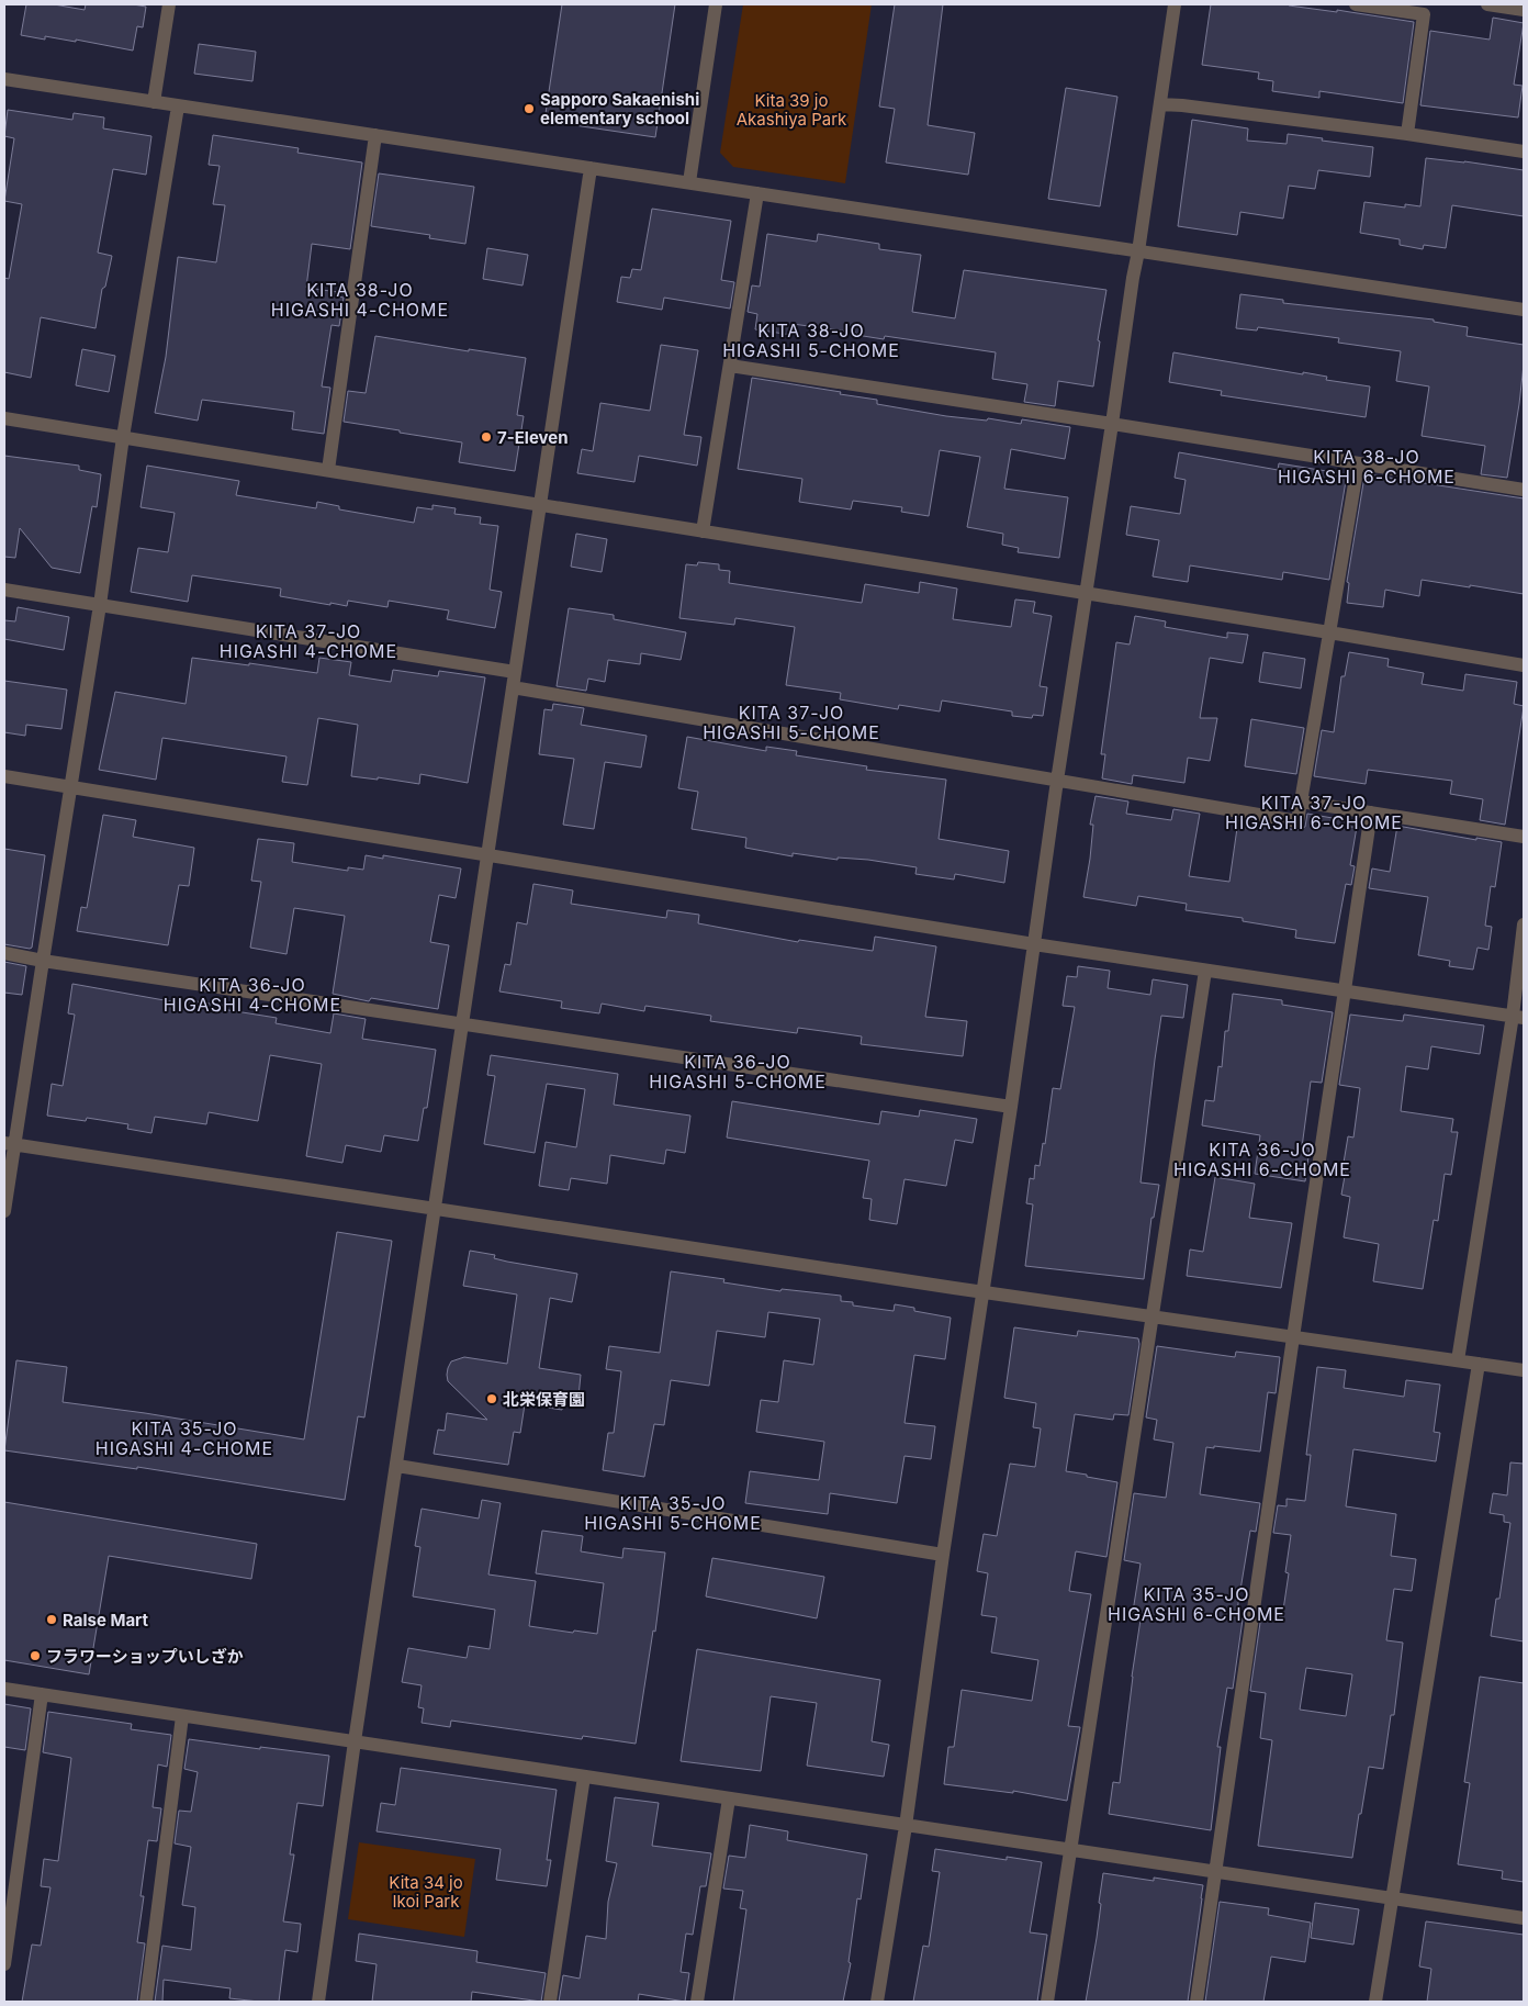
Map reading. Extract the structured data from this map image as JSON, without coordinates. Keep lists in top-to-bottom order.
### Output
{
  "districts": [
    "KITA 38-JO HIGASHI 4-CHOME",
    "KITA 38-JO HIGASHI 5-CHOME",
    "KITA 38-JO HIGASHI 6-CHOME",
    "KITA 37-JO HIGASHI 4-CHOME",
    "KITA 37-JO HIGASHI 5-CHOME",
    "KITA 37-JO HIGASHI 6-CHOME",
    "KITA 36-JO HIGASHI 4-CHOME",
    "KITA 36-JO HIGASHI 5-CHOME",
    "KITA 36-JO HIGASHI 6-CHOME",
    "KITA 35-JO HIGASHI 4-CHOME",
    "KITA 35-JO HIGASHI 5-CHOME",
    "KITA 35-JO HIGASHI 6-CHOME"
  ],
  "parks": ["Kita 39 jo Akashiya Park", "Kita 34 jo Ikoi Park"],
  "places": [
    "Sapporo Sakaenishi elementary school",
    "7-Eleven",
    "北栄保育園",
    "Ralse Mart",
    "フラワーショップいしざか"
  ]
}
